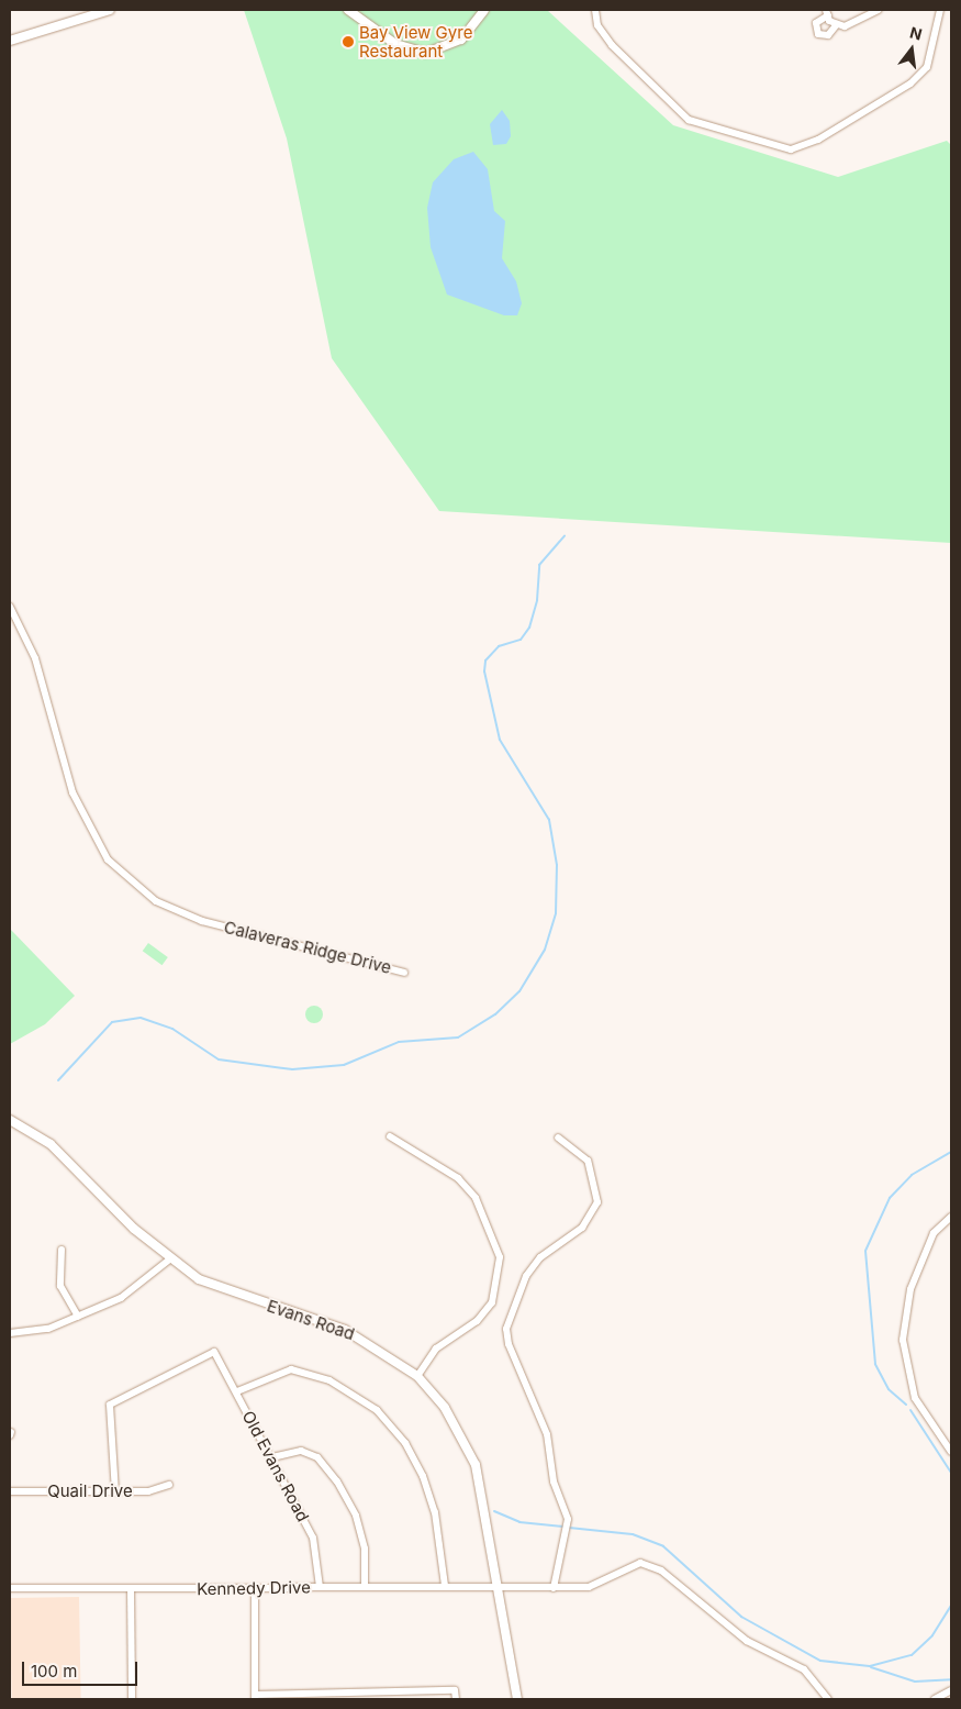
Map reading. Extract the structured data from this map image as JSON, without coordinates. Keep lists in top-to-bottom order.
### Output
{
  "streets": {
    "street": [
      "Calaveras Ridge Drive",
      "Evans Road",
      "Old Evans Road",
      "Quail Drive",
      "Kennedy Drive"
    ]
  },
  "crossings": [
    ["Evans Road", "Kennedy Drive"],
    ["Old Evans Road", "Quail Drive"],
    ["Old Evans Road", "Kennedy Drive"]
  ],
  "places": ["Bay View Gyre Restaurant"],
  "scale_bar": "100 m",
  "north": "top"
}
